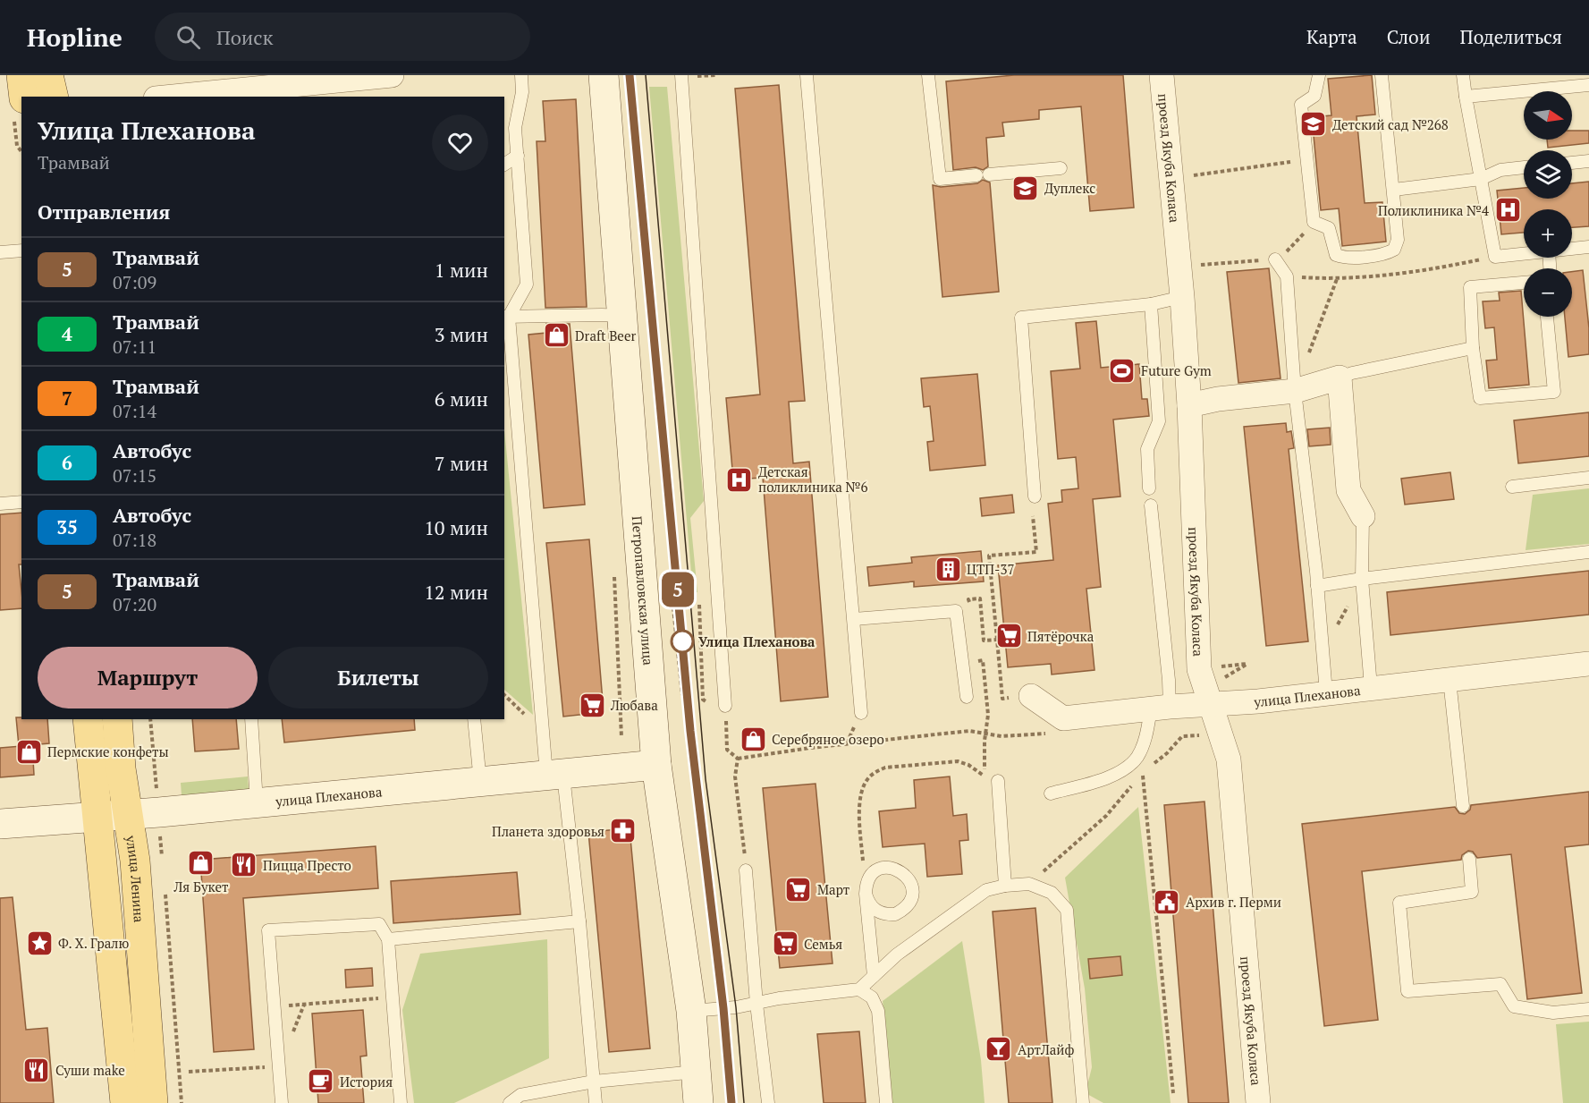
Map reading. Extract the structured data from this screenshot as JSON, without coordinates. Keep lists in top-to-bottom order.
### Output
{
  "streets": {
    "main road": ["Петропавловская улица", "улица Плеханова", "улица Ленина"],
    "street": ["проезд Якуба Коласа"]
  },
  "crossings": [
    ["проезд Якуба Коласа", "улица Плеханова"],
    ["Петропавловская улица", "улица Плеханова"],
    ["улица Плеханова", "улица Ленина"]
  ],
  "places": {
    "school or university": ["Детский сад №268", "Дуплекс"],
    "hospital": ["Поликлиника №4", "Детская поликлиника №6"],
    "shop": [
      "Draft Beer",
      "Серебряное озеро",
      "Пермские конфеты",
      "Ля Букет"
    ],
    "sports": ["Future Gym"],
    "building": ["ЦТП-37"],
    "supermarket": [
      "Пятёрочка",
      "Любава",
      "Март",
      "Семья"
    ],
    "other": ["Улица Плеханова"],
    "pharmacy": ["Планета здоровья"],
    "restaurant": ["Пицца Престо", "Суши make"],
    "public building": ["Архив г. Перми"],
    "place": ["Ф. Х. Гралю"],
    "bar": ["АртЛайф"],
    "cafe": ["История"]
  },
  "lines": ["tram line 5"],
  "north": "right",
  "page": {
    "header": "Hopline",
    "search": "Поиск",
    "nav": ["Карта", "Слои", "Поделиться"],
    "on_map": "5",
    "map_buttons": ["+", "−"],
    "heading": [
      ["Улица Плеханова", "Трамвай"],
      "Отправления"
    ],
    "list": [
      {
        "mark": "5",
        "name": "Трамвай",
        "note": "07:09",
        "value": "1 мин"
      },
      {
        "mark": "4",
        "name": "Трамвай",
        "note": "07:11",
        "value": "3 мин"
      },
      {
        "mark": "7",
        "name": "Трамвай",
        "note": "07:14",
        "value": "6 мин"
      },
      {
        "mark": "6",
        "name": "Автобус",
        "note": "07:15",
        "value": "7 мин"
      },
      {
        "mark": "35",
        "name": "Автобус",
        "note": "07:18",
        "value": "10 мин"
      },
      {
        "mark": "5",
        "name": "Трамвай",
        "note": "07:20",
        "value": "12 мин"
      }
    ],
    "buttons": ["Маршрут", "Билеты"]
  }
}
